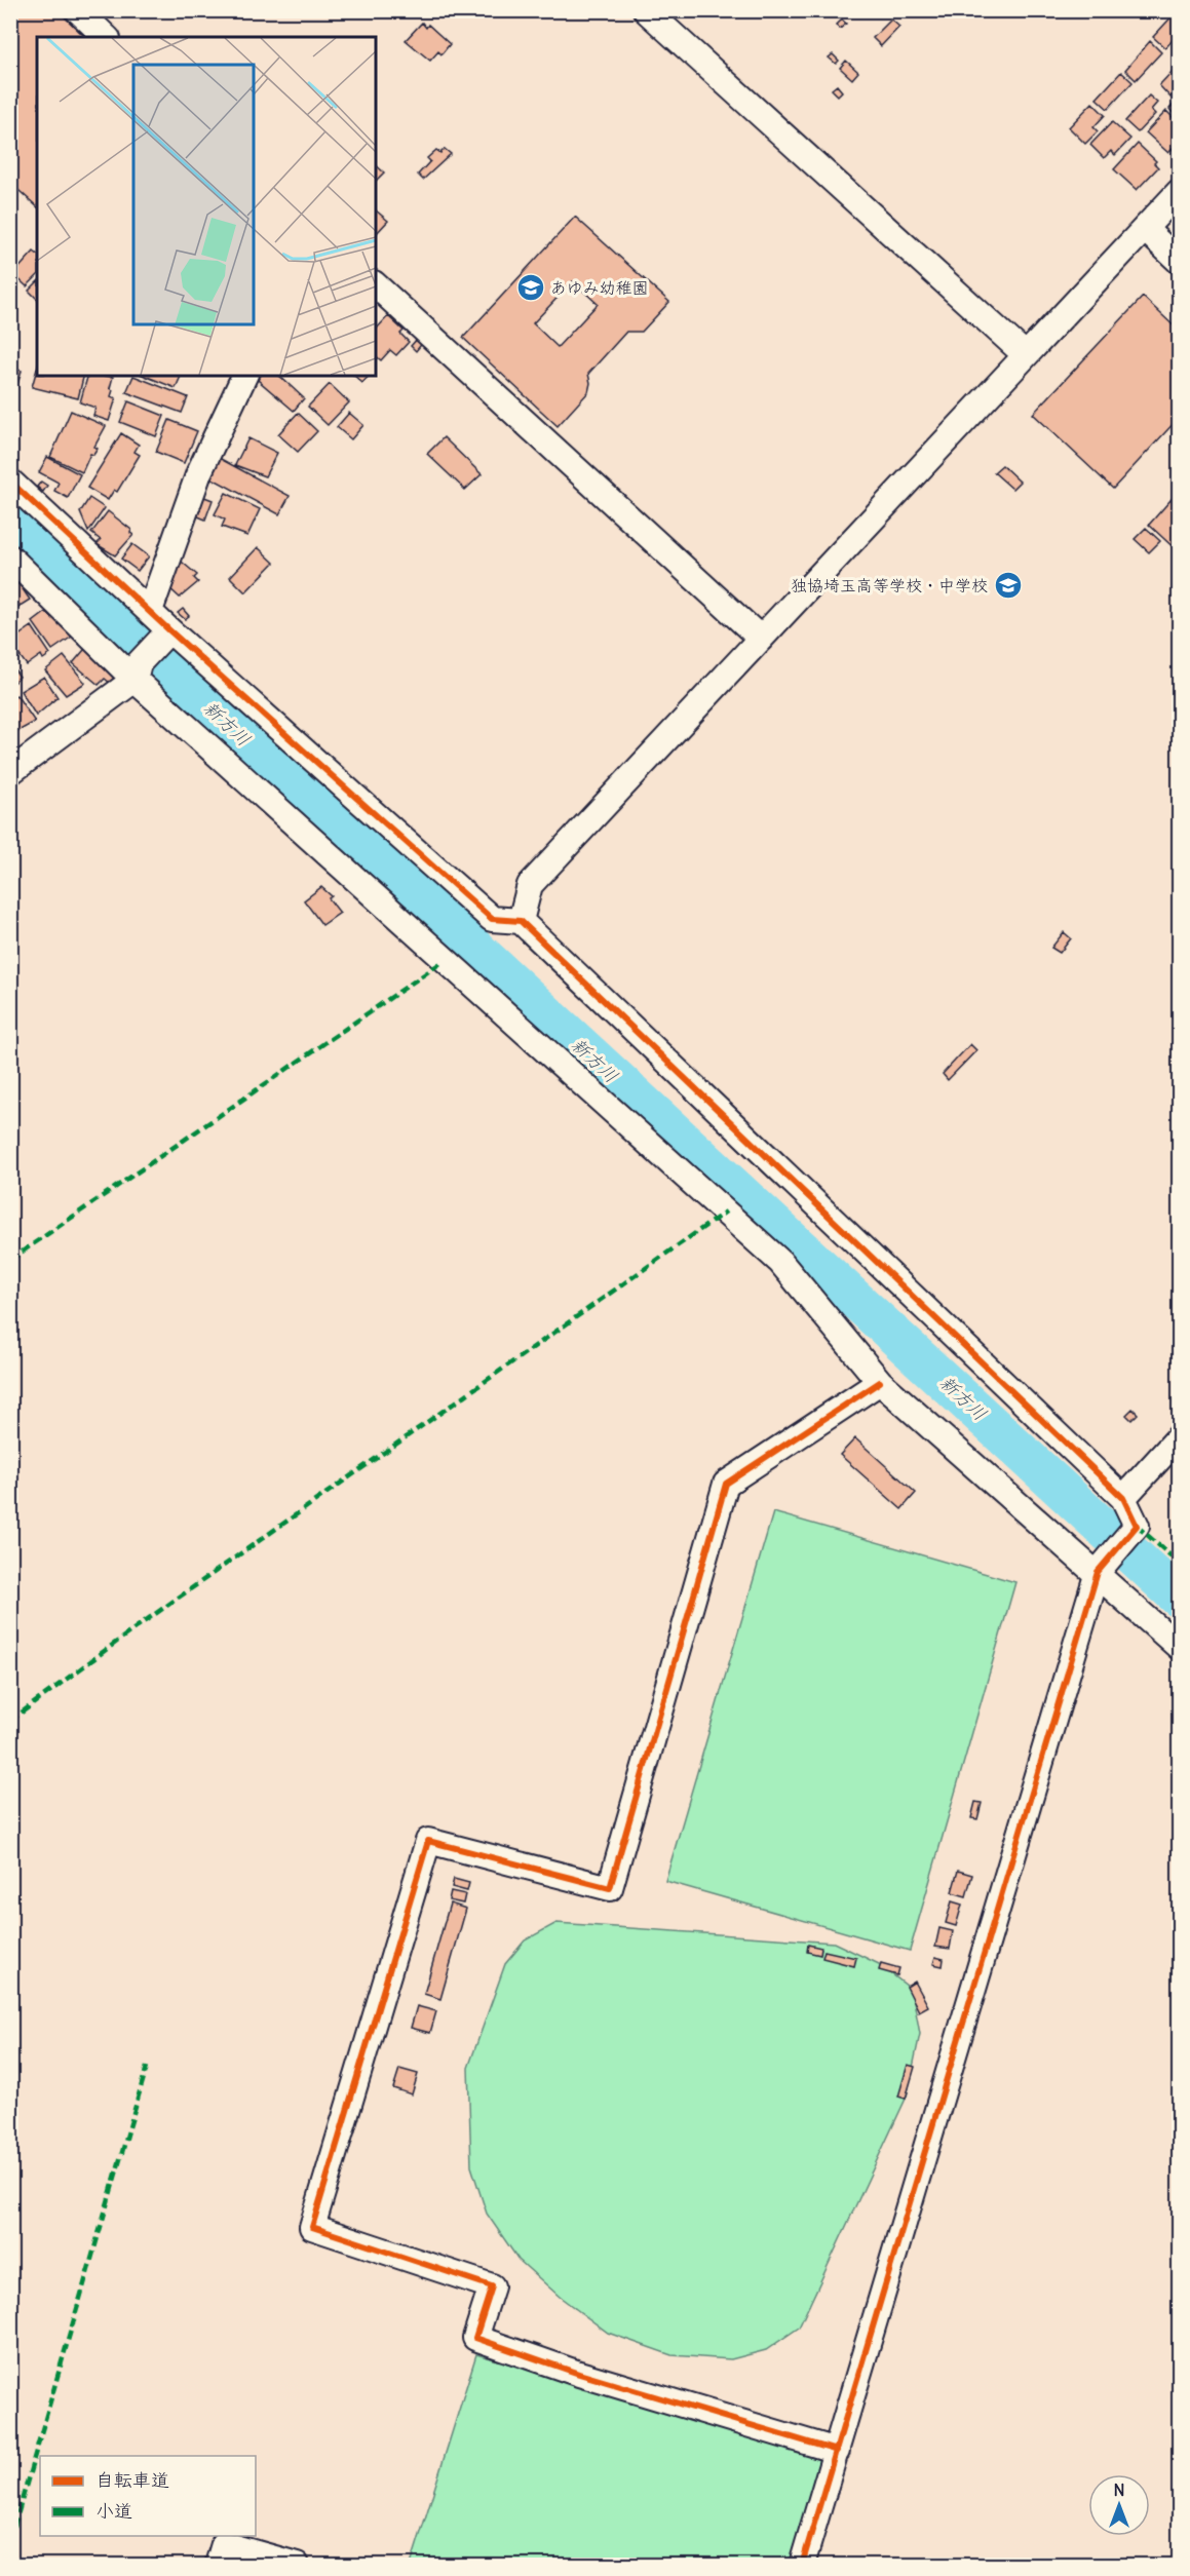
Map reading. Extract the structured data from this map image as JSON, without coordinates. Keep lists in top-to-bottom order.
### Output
{
  "water": ["新方川"],
  "places": {
    "school or university": ["あゆみ幼稚園", "独協埼玉高等学校・中学校"]
  },
  "legend": ["自転車道", "小道"],
  "north": "top"
}
